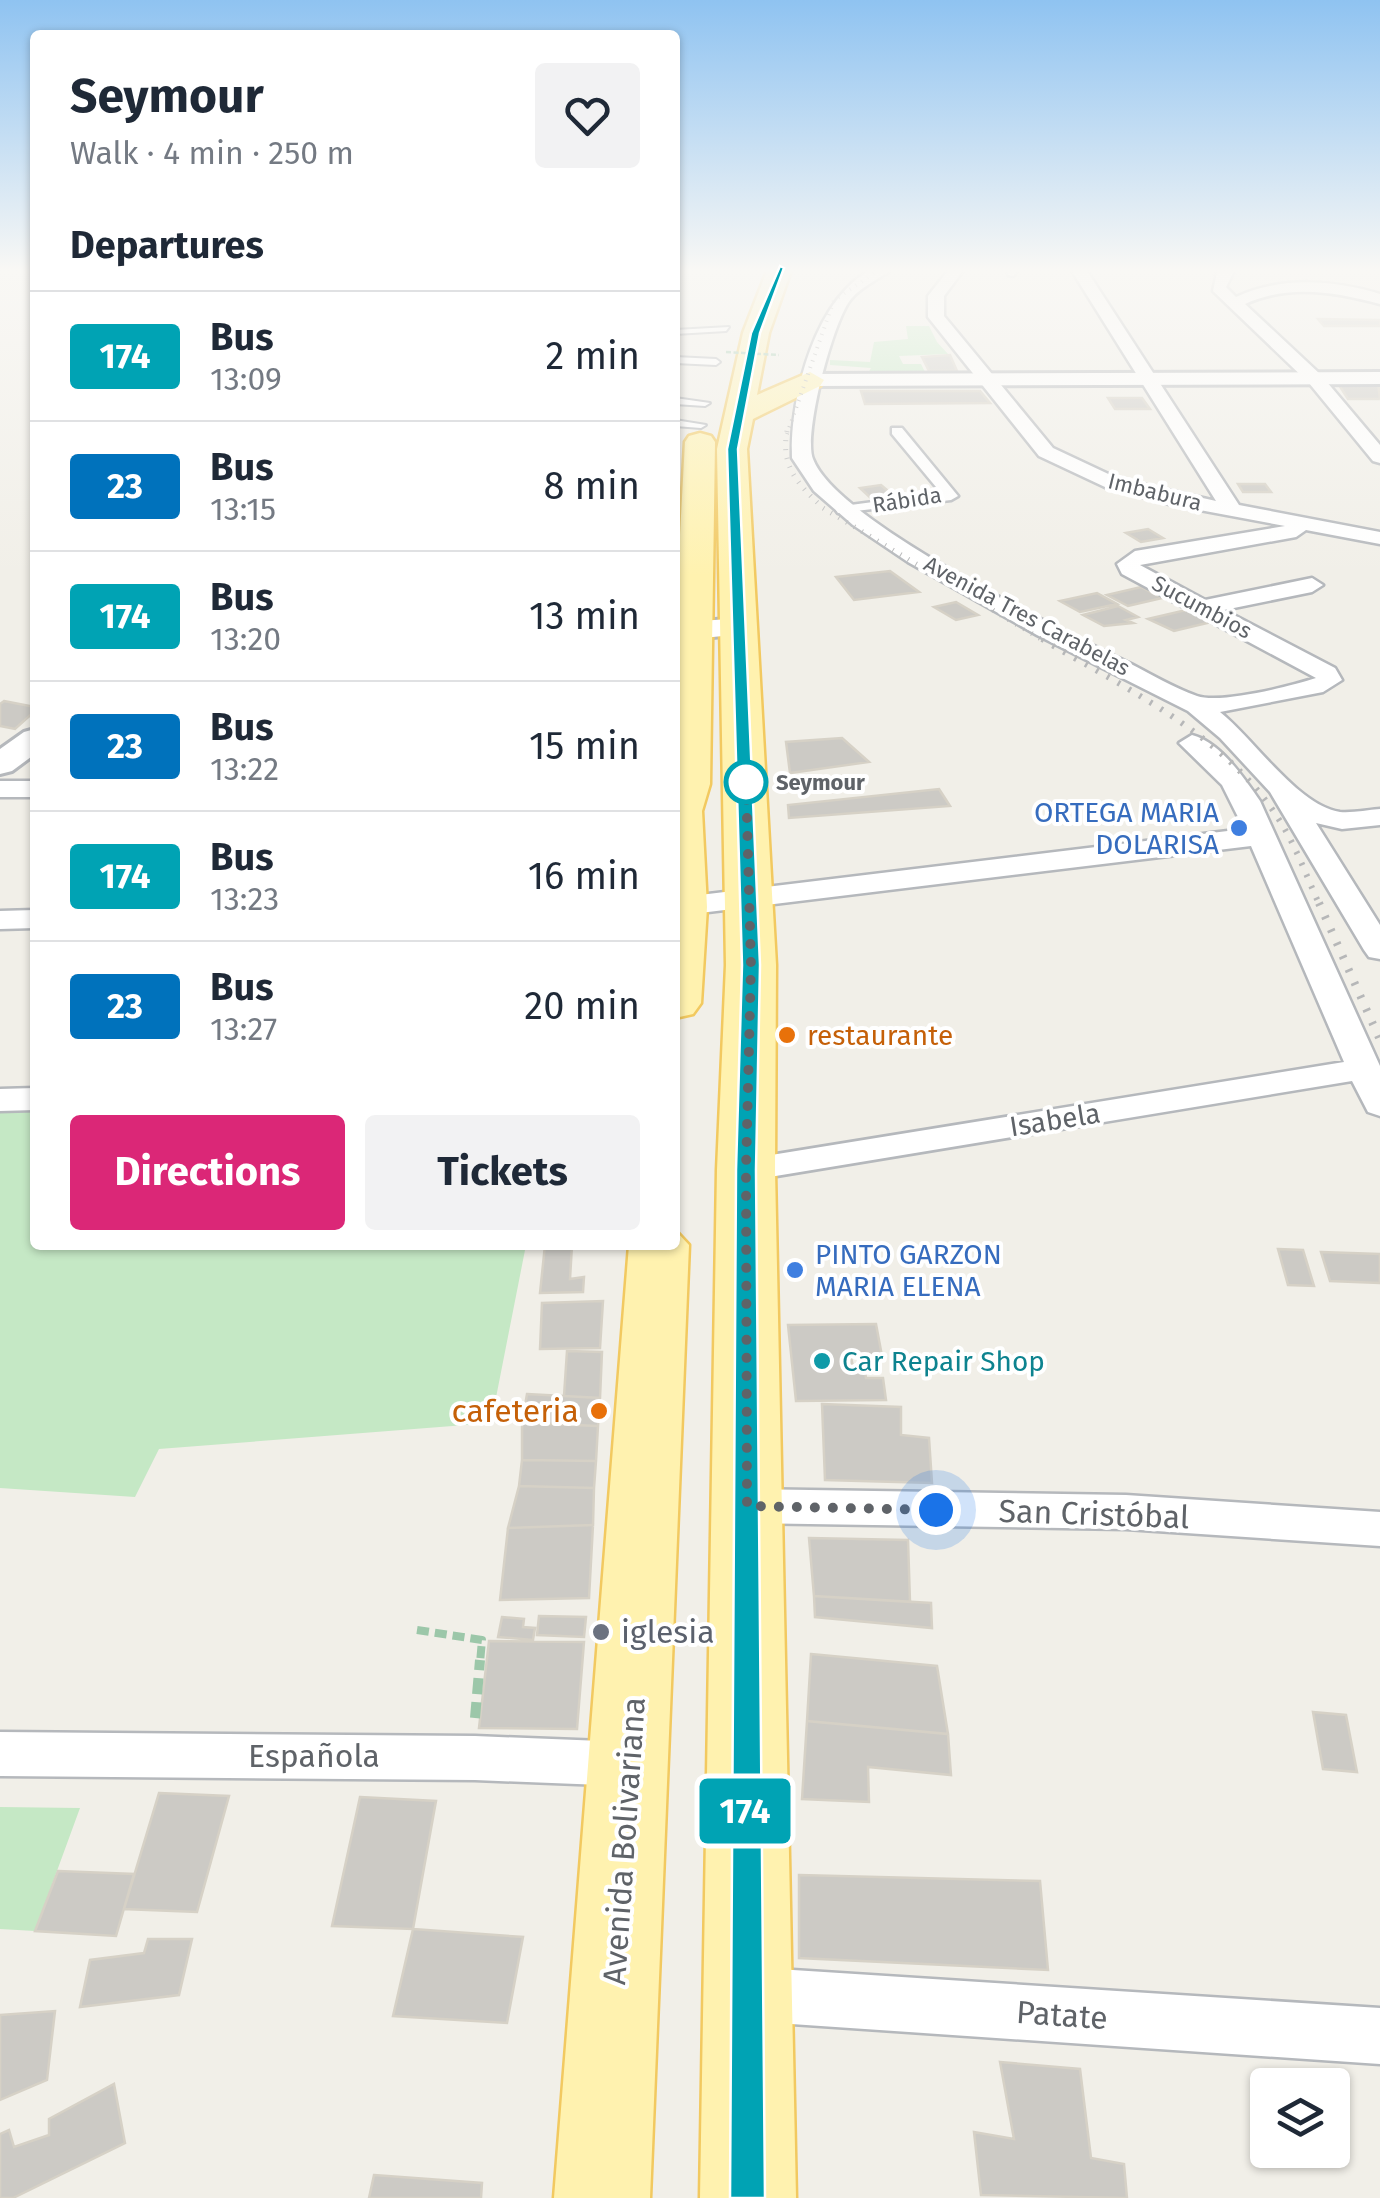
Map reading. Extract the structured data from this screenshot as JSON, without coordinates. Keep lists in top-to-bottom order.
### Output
{
  "streets": {
    "main road": ["Avenida Bolivariana"],
    "street": [
      "Imbabura",
      "Rábida",
      "Sucumbios",
      "Avenida Tres Carabelas",
      "Isabela",
      "San Cristóbal",
      "Española",
      "Patate"
    ]
  },
  "crossings": [
    ["Imbabura", "Sucumbios"],
    ["Rábida", "Avenida Tres Carabelas"],
    ["Sucumbios", "Avenida Tres Carabelas"],
    ["Española", "Avenida Bolivariana"]
  ],
  "places": [
    "Seymour",
    "ORTEGA MARIA DOLARISA",
    "restaurante",
    "PINTO GARZON MARIA ELENA",
    "Car Repair Shop",
    "cafeteria",
    "iglesia"
  ],
  "lines": ["bus line 174"],
  "page": {
    "on_map": "174",
    "heading": [
      ["Seymour", "Walk · 4 min · 250 m"],
      "Departures"
    ],
    "list": [
      {
        "mark": "174",
        "name": "Bus",
        "note": "13:09",
        "value": "2 min"
      },
      {
        "mark": "23",
        "name": "Bus",
        "note": "13:15",
        "value": "8 min"
      },
      {
        "mark": "174",
        "name": "Bus",
        "note": "13:20",
        "value": "13 min"
      },
      {
        "mark": "23",
        "name": "Bus",
        "note": "13:22",
        "value": "15 min"
      },
      {
        "mark": "174",
        "name": "Bus",
        "note": "13:23",
        "value": "16 min"
      },
      {
        "mark": "23",
        "name": "Bus",
        "note": "13:27",
        "value": "20 min"
      }
    ],
    "buttons": ["Directions", "Tickets"]
  }
}
